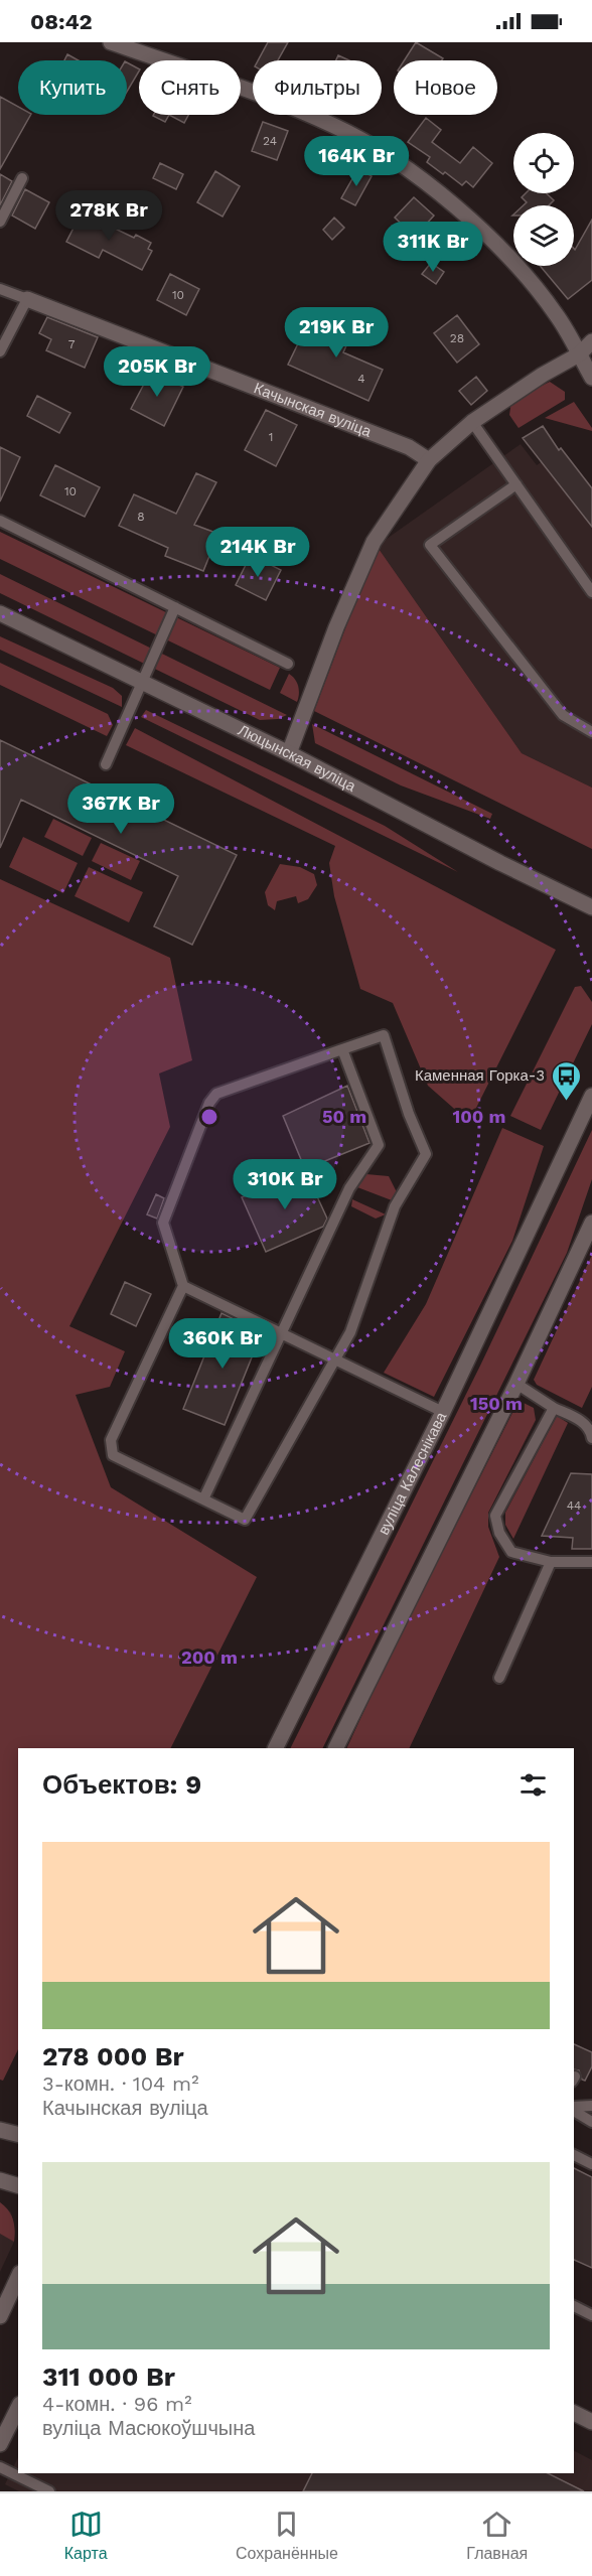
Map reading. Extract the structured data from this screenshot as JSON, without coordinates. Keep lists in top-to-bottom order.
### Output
{
  "streets": {
    "main road": ["Качынская вуліца", "Люцынская вуліца", "вуліца Калеснікава"]
  },
  "places": {
    "bus stop": ["Каменная Горка-3"]
  },
  "house_numbers": [
    "24",
    "10",
    "28",
    "7",
    "4",
    "1",
    "10",
    "8",
    "44"
  ],
  "page": {
    "status": "08:42",
    "chip": [
      "Купить",
      "Снять",
      "Фильтры",
      "Новое"
    ],
    "price": [
      "164K Br",
      "278K Br",
      "311K Br",
      "219K Br",
      "205K Br",
      "214K Br",
      "367K Br",
      "310K Br",
      "360K Br"
    ],
    "heading": "Объектов: 9",
    "list": [
      {
        "name": "278 000 Br",
        "note": "3-комн. · 104 m² · Качынская вуліца"
      },
      {
        "name": "311 000 Br",
        "note": "4-комн. · 96 m² · вуліца Масюкоўшчына"
      }
    ],
    "tabs": ["Карта", "Сохранённые", "Главная"]
  },
  "rings": [
    "50 m",
    "100 m",
    "150 m",
    "200 m"
  ]
}
